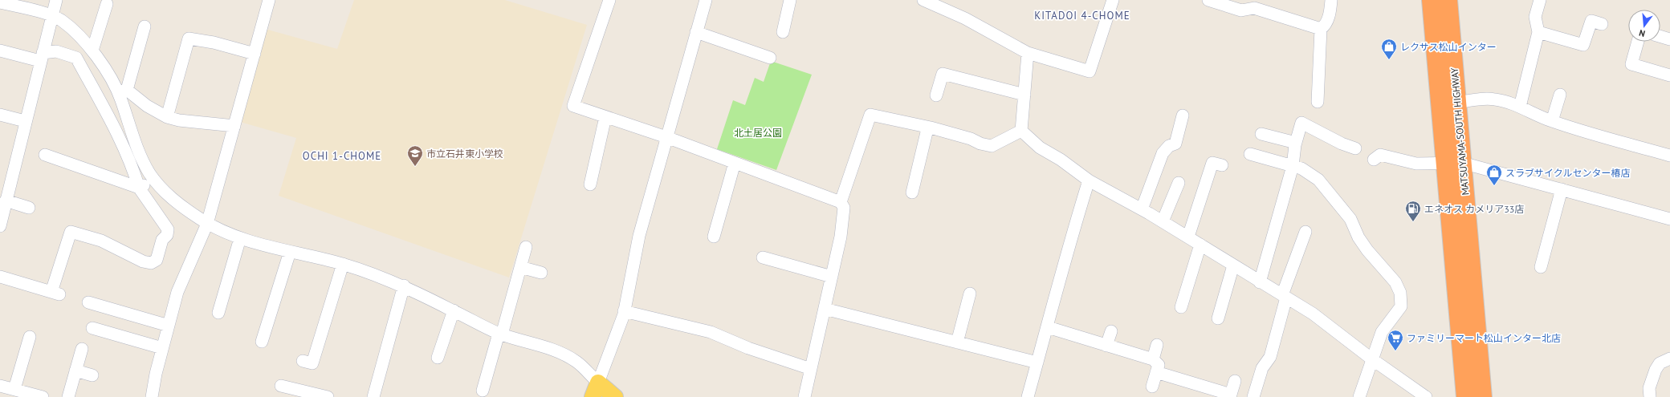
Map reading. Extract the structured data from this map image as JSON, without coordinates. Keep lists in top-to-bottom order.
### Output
{
  "streets": {
    "highway": ["MATSUYAMA-SOUTH HIGHWAY"]
  },
  "districts": ["KITADOI 4-CHOME", "OCHI 1-CHOME"],
  "parks": ["北土居公園"],
  "places": {
    "shop": ["レクサス松山インター", "スラブサイクルセンター椿店"],
    "school or university": ["市立石井東小学校"],
    "fuel station": ["エネオス カメリア33店"],
    "supermarket": ["ファミリーマート松山インター北店"]
  },
  "north": "bottom"
}
